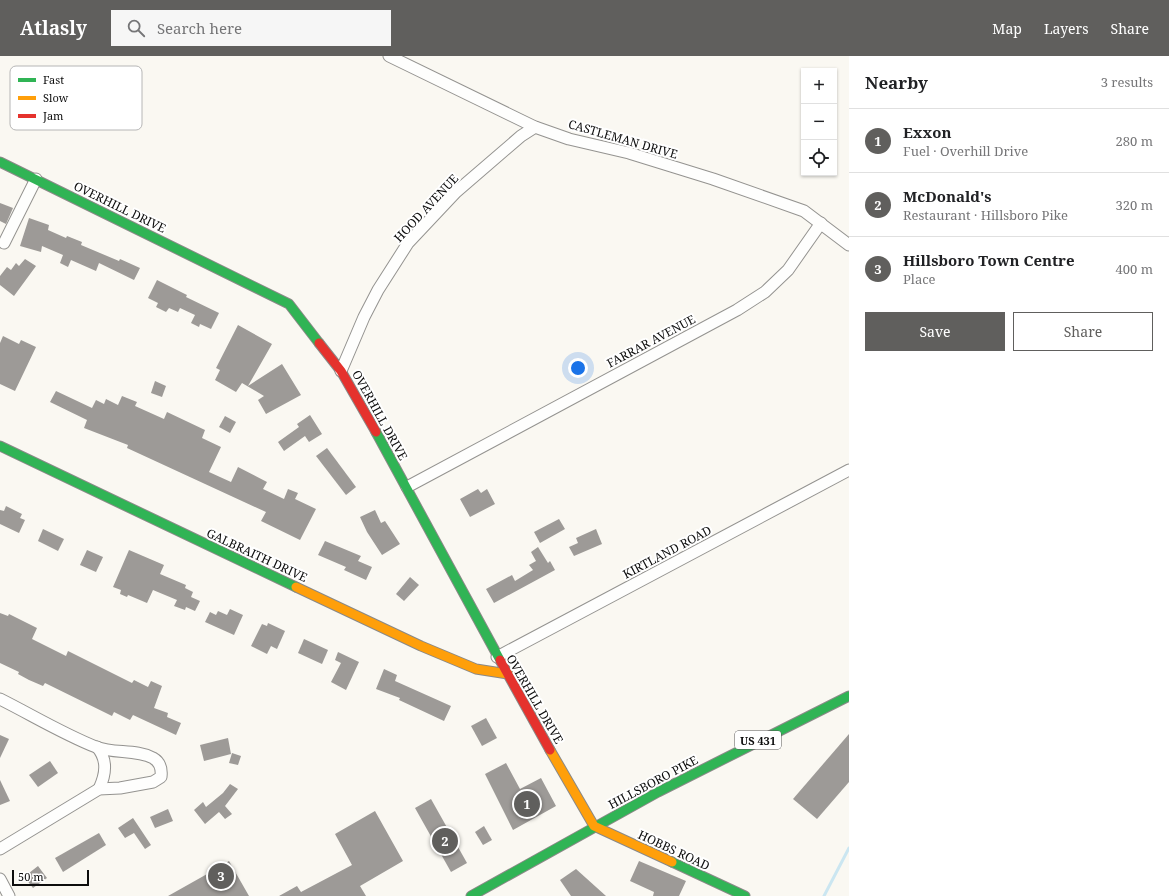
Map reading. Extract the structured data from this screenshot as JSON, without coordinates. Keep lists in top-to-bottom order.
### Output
{
  "streets": {
    "street": [
      "CASTLEMAN DRIVE",
      "OVERHILL DRIVE",
      "HOOD AVENUE",
      "FARRAR AVENUE",
      "KIRTLAND ROAD",
      "GALBRAITH DRIVE",
      "US 431",
      "HILLSBORO PIKE",
      "HOBBS ROAD"
    ]
  },
  "crossings": [
    ["CASTLEMAN DRIVE", "HOOD AVENUE"],
    ["CASTLEMAN DRIVE", "FARRAR AVENUE"],
    ["OVERHILL DRIVE", "HOOD AVENUE"],
    ["OVERHILL DRIVE", "FARRAR AVENUE"],
    ["OVERHILL DRIVE", "KIRTLAND ROAD"],
    ["OVERHILL DRIVE", "GALBRAITH DRIVE"],
    ["OVERHILL DRIVE", "HILLSBORO PIKE"],
    ["OVERHILL DRIVE", "HOBBS ROAD"],
    ["HILLSBORO PIKE", "HOBBS ROAD"]
  ],
  "legend": ["Fast", "Slow", "Jam"],
  "scale_bar": "50 m",
  "page": {
    "header": "Atlasly",
    "search": "Search here",
    "nav": ["Map", "Layers", "Share"],
    "heading": ["Nearby", "3 results"],
    "map_buttons": ["+", "−"],
    "list": [
      {
        "mark": "1",
        "name": "Exxon",
        "note": "Fuel · Overhill Drive",
        "value": "280 m"
      },
      {
        "mark": "2",
        "name": "McDonald's",
        "note": "Restaurant · Hillsboro Pike",
        "value": "320 m"
      },
      {
        "mark": "3",
        "name": "Hillsboro Town Centre",
        "note": "Place",
        "value": "400 m"
      }
    ],
    "buttons": ["Save", "Share"],
    "pins": ["1", "2", "3"],
    "scale": "50 m"
  }
}
